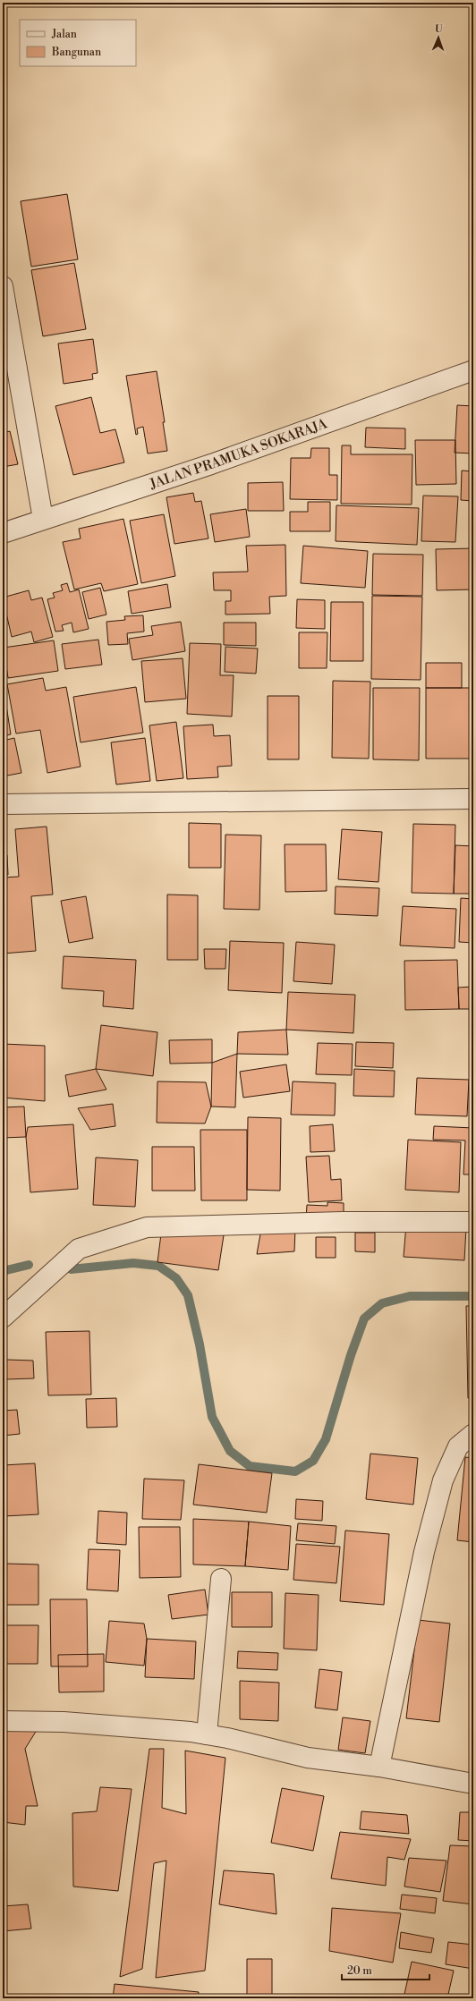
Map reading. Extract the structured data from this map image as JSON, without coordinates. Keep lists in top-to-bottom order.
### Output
{
  "streets": {
    "street": ["JALAN PRAMUKA SOKARAJA"]
  },
  "legend": ["Jalan", "Bangunan"],
  "scale_bar": "20 m",
  "north": "top"
}
